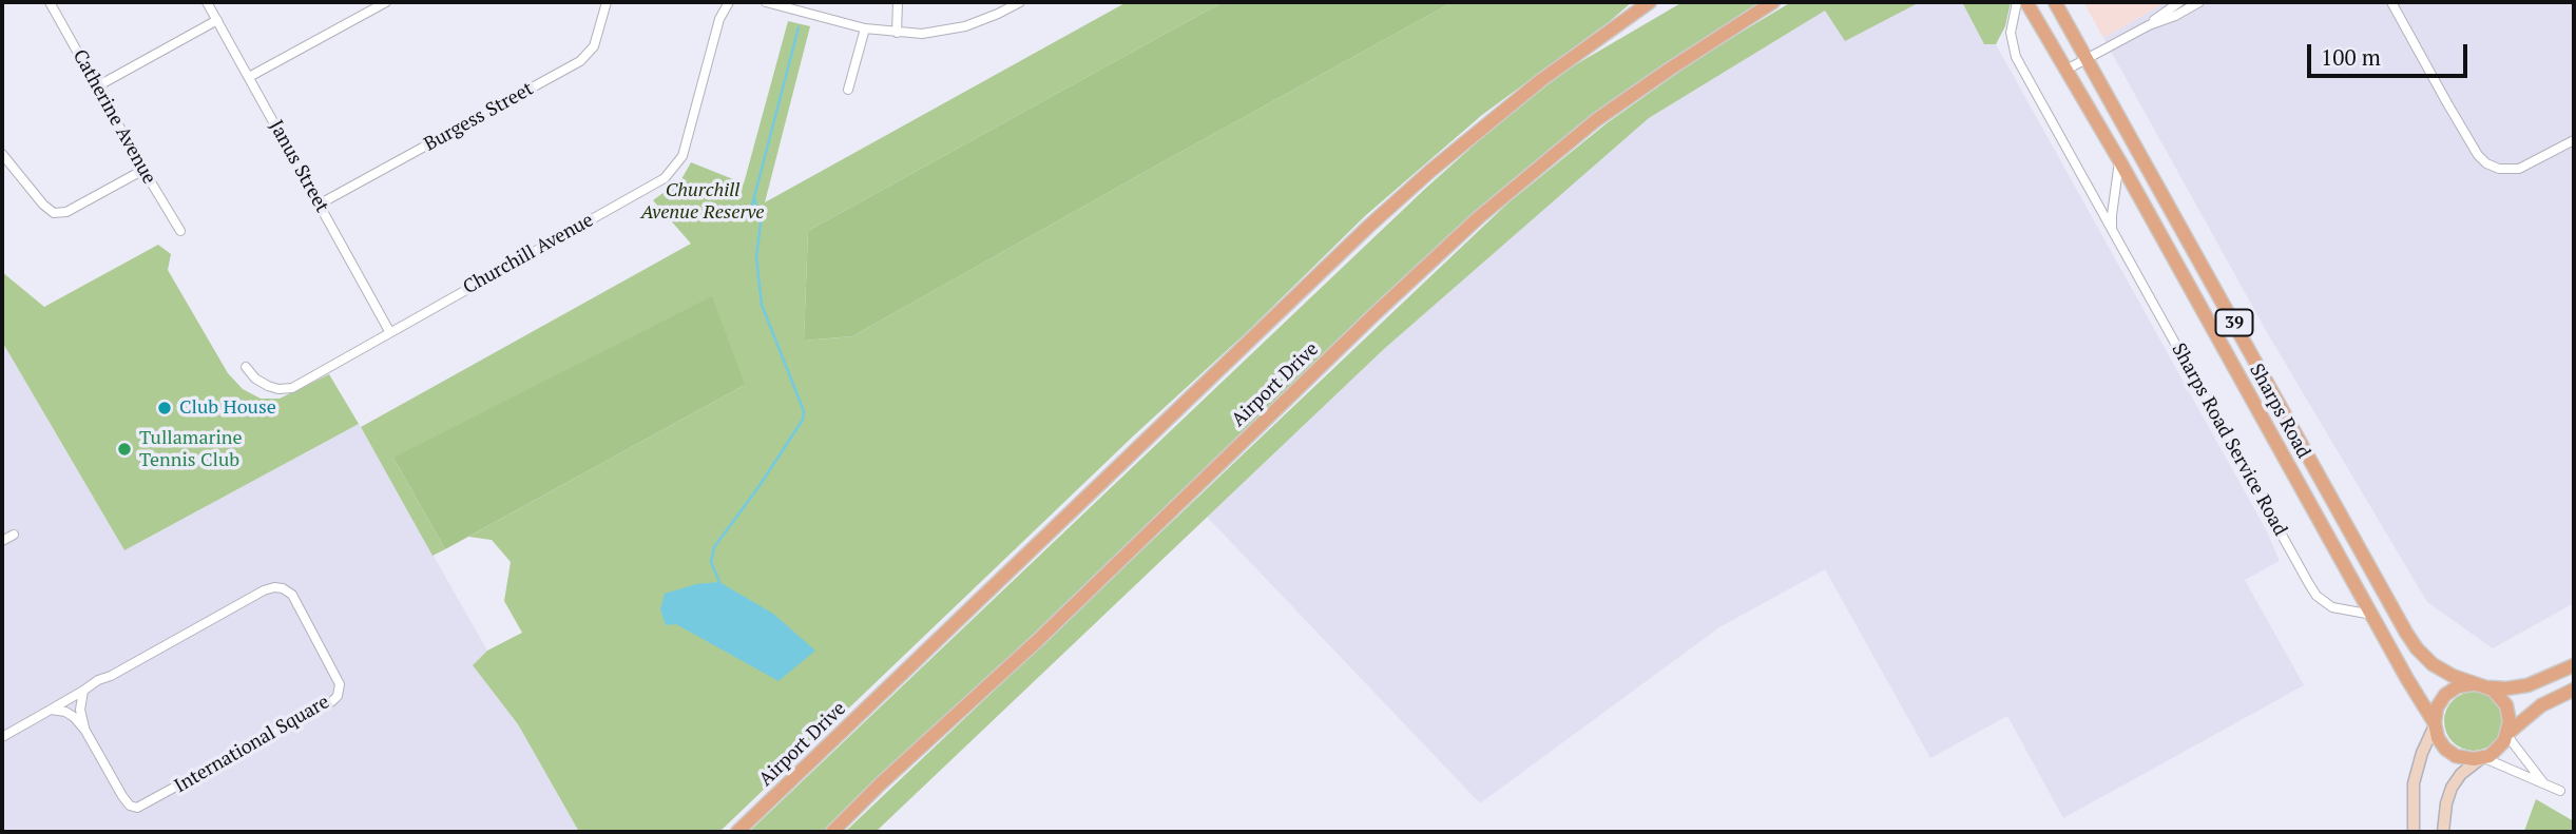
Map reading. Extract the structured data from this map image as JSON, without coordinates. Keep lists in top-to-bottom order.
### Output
{
  "streets": {
    "main road": ["39", "Airport Drive", "Sharps Road"],
    "street": [
      "Catherine Avenue",
      "Burgess Street",
      "Janus Street",
      "Churchill Avenue",
      "Sharps Road Service Road",
      "International Square"
    ]
  },
  "crossings": [
    ["Burgess Street", "Janus Street"],
    ["Janus Street", "Churchill Avenue"],
    ["39", "Sharps Road"],
    ["Sharps Road", "Sharps Road Service Road"]
  ],
  "parks": ["Churchill Avenue Reserve"],
  "places": ["Club House", "Tullamarine Tennis Club"],
  "scale_bar": "100 m"
}
